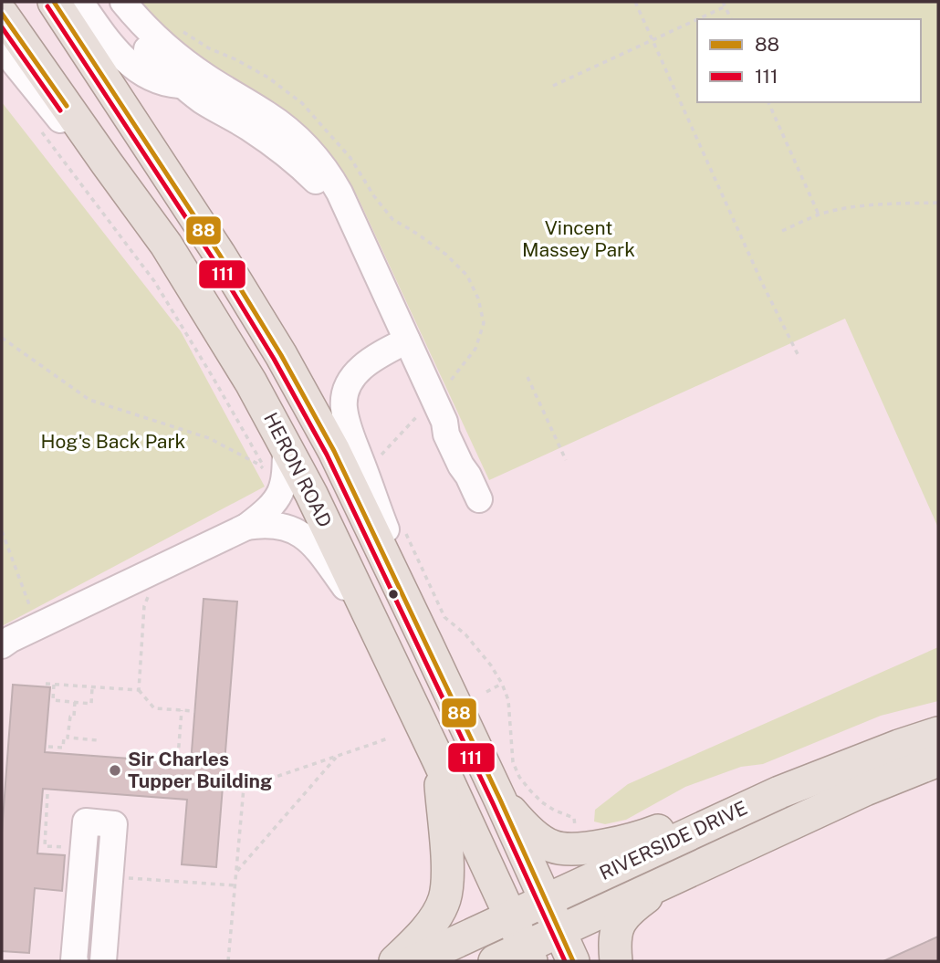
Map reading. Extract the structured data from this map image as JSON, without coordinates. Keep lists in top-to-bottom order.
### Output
{
  "streets": {
    "main road": ["HERON ROAD", "RIVERSIDE DRIVE"]
  },
  "crossings": [
    ["HERON ROAD", "RIVERSIDE DRIVE"]
  ],
  "parks": ["Vincent Massey Park", "Hog's Back Park"],
  "places": ["Sir Charles Tupper Building"],
  "lines": ["transit line 88", "transit line 111"],
  "legend": ["88", "111"]
}
